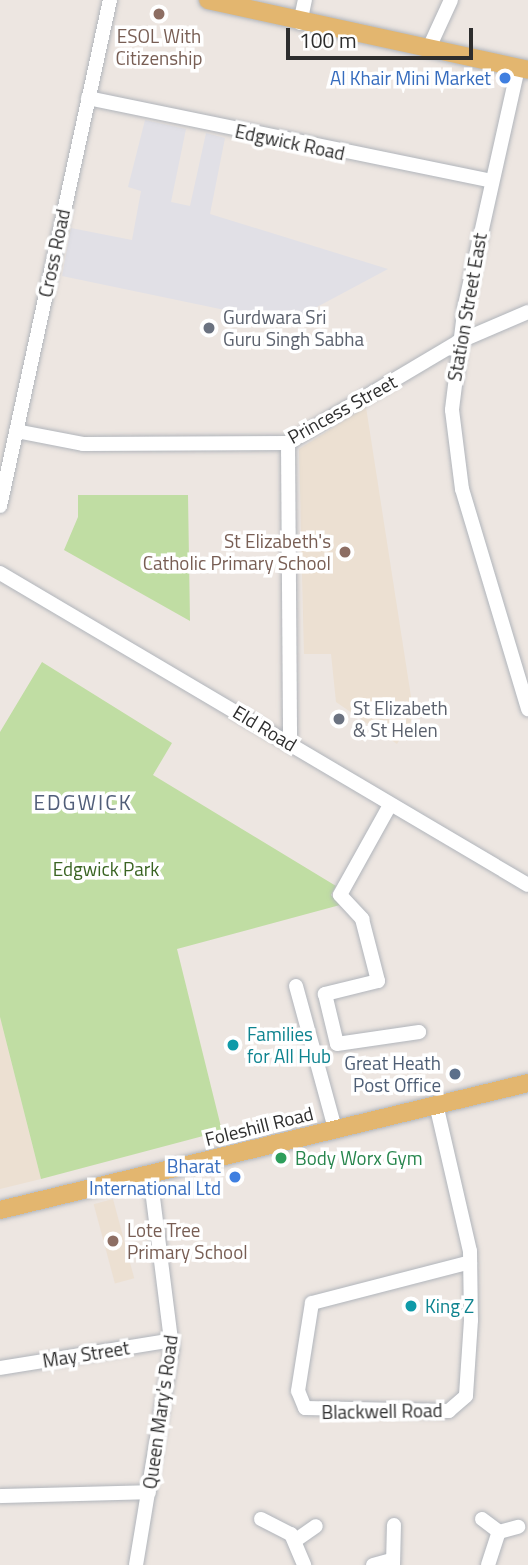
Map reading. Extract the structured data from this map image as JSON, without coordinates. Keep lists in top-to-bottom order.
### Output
{
  "streets": {
    "main road": ["Foleshill Road"],
    "street": [
      "Edgwick Road",
      "Cross Road",
      "Station Street East",
      "Princess Street",
      "Eld Road",
      "May Street",
      "Blackwell Road",
      "Queen Mary's Road"
    ]
  },
  "crossings": [
    ["Edgwick Road", "Cross Road"],
    ["Edgwick Road", "Station Street East"],
    ["Cross Road", "Princess Street"],
    ["Station Street East", "Princess Street"],
    ["Foleshill Road", "Blackwell Road"],
    ["Foleshill Road", "Queen Mary's Road"],
    ["May Street", "Queen Mary's Road"]
  ],
  "districts": ["EDGWICK"],
  "parks": ["Edgwick Park"],
  "places": [
    "ESOL With Citizenship",
    "Al Khair Mini Market",
    "Gurdwara Sri Guru Singh Sabha",
    "St Elizabeth's Catholic Primary School",
    "St Elizabeth & St Helen",
    "Families for All Hub",
    "Great Heath Post Office",
    "Body Worx Gym",
    "Bharat International Ltd",
    "Lote Tree Primary School",
    "King Z"
  ],
  "scale_bar": "100 m"
}
